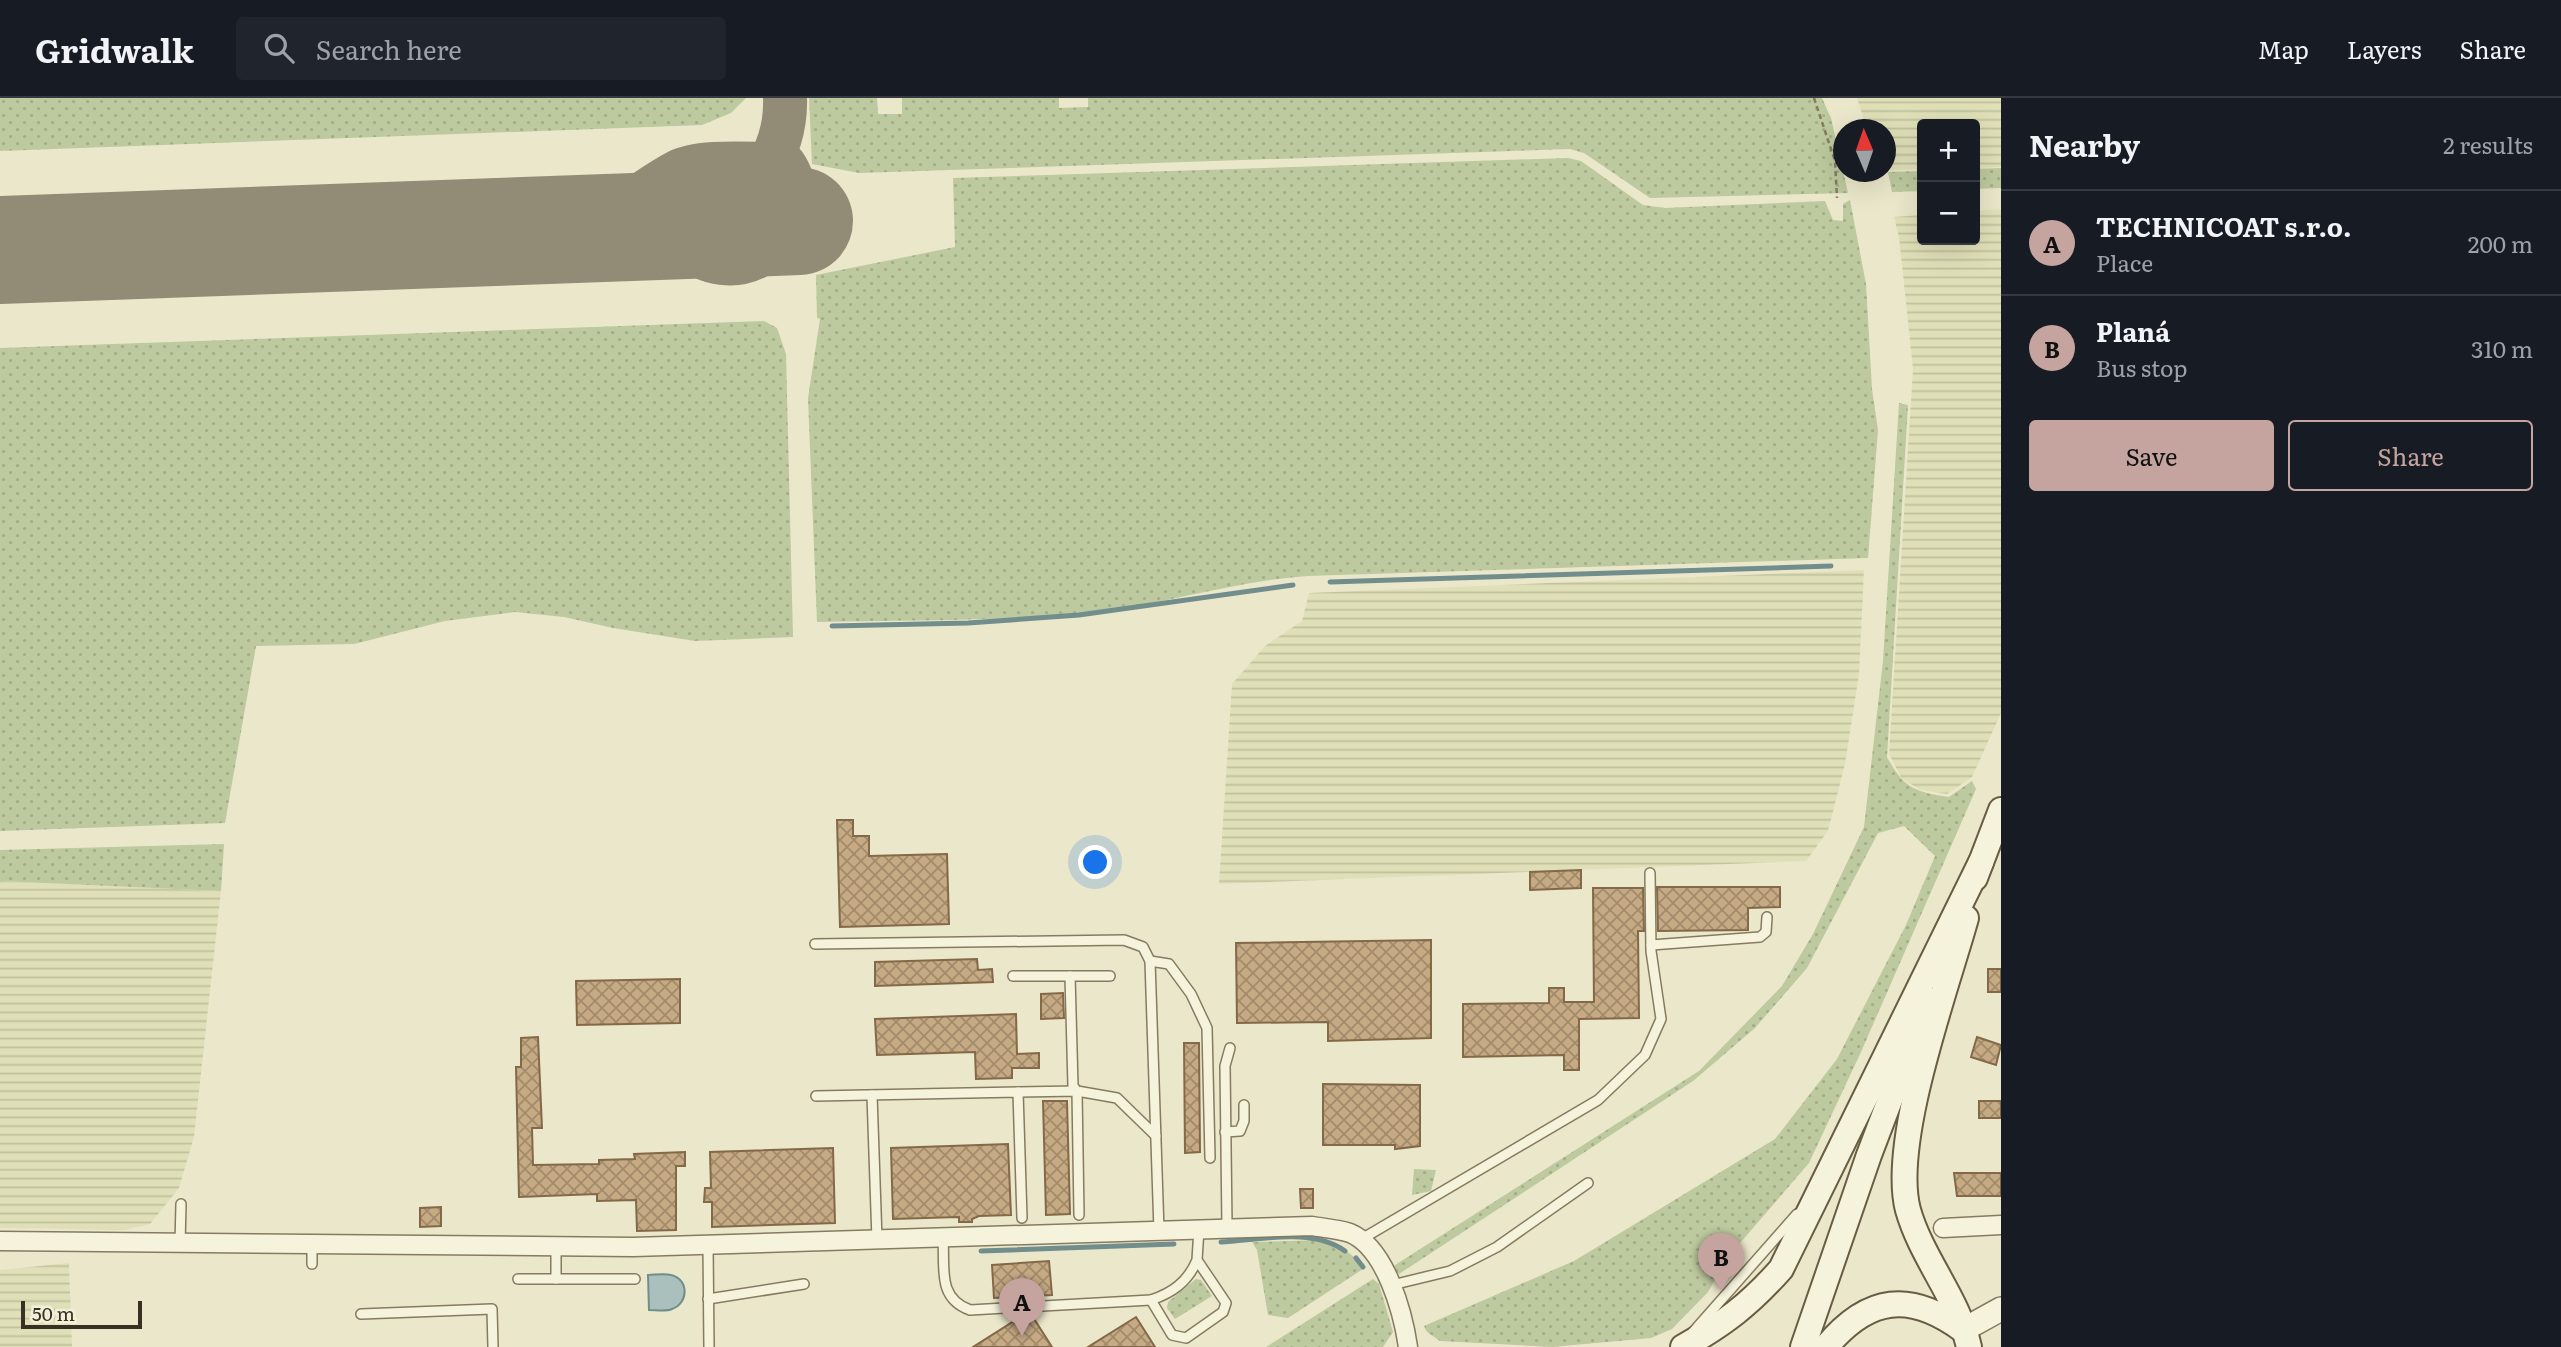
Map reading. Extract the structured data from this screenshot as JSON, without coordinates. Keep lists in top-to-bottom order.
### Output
{
  "scale_bar": "50 m",
  "north": "top",
  "page": {
    "header": "Gridwalk",
    "search": "Search here",
    "nav": ["Map", "Layers", "Share"],
    "heading": ["Nearby", "2 results"],
    "map_buttons": ["+", "−"],
    "list": [
      {
        "mark": "A",
        "name": "TECHNICOAT s.r.o.",
        "note": "Place",
        "value": "200 m"
      },
      {
        "mark": "B",
        "name": "Planá",
        "note": "Bus stop",
        "value": "310 m"
      }
    ],
    "buttons": ["Save", "Share"],
    "pins": ["B", "A"],
    "scale": "50 m"
  }
}
